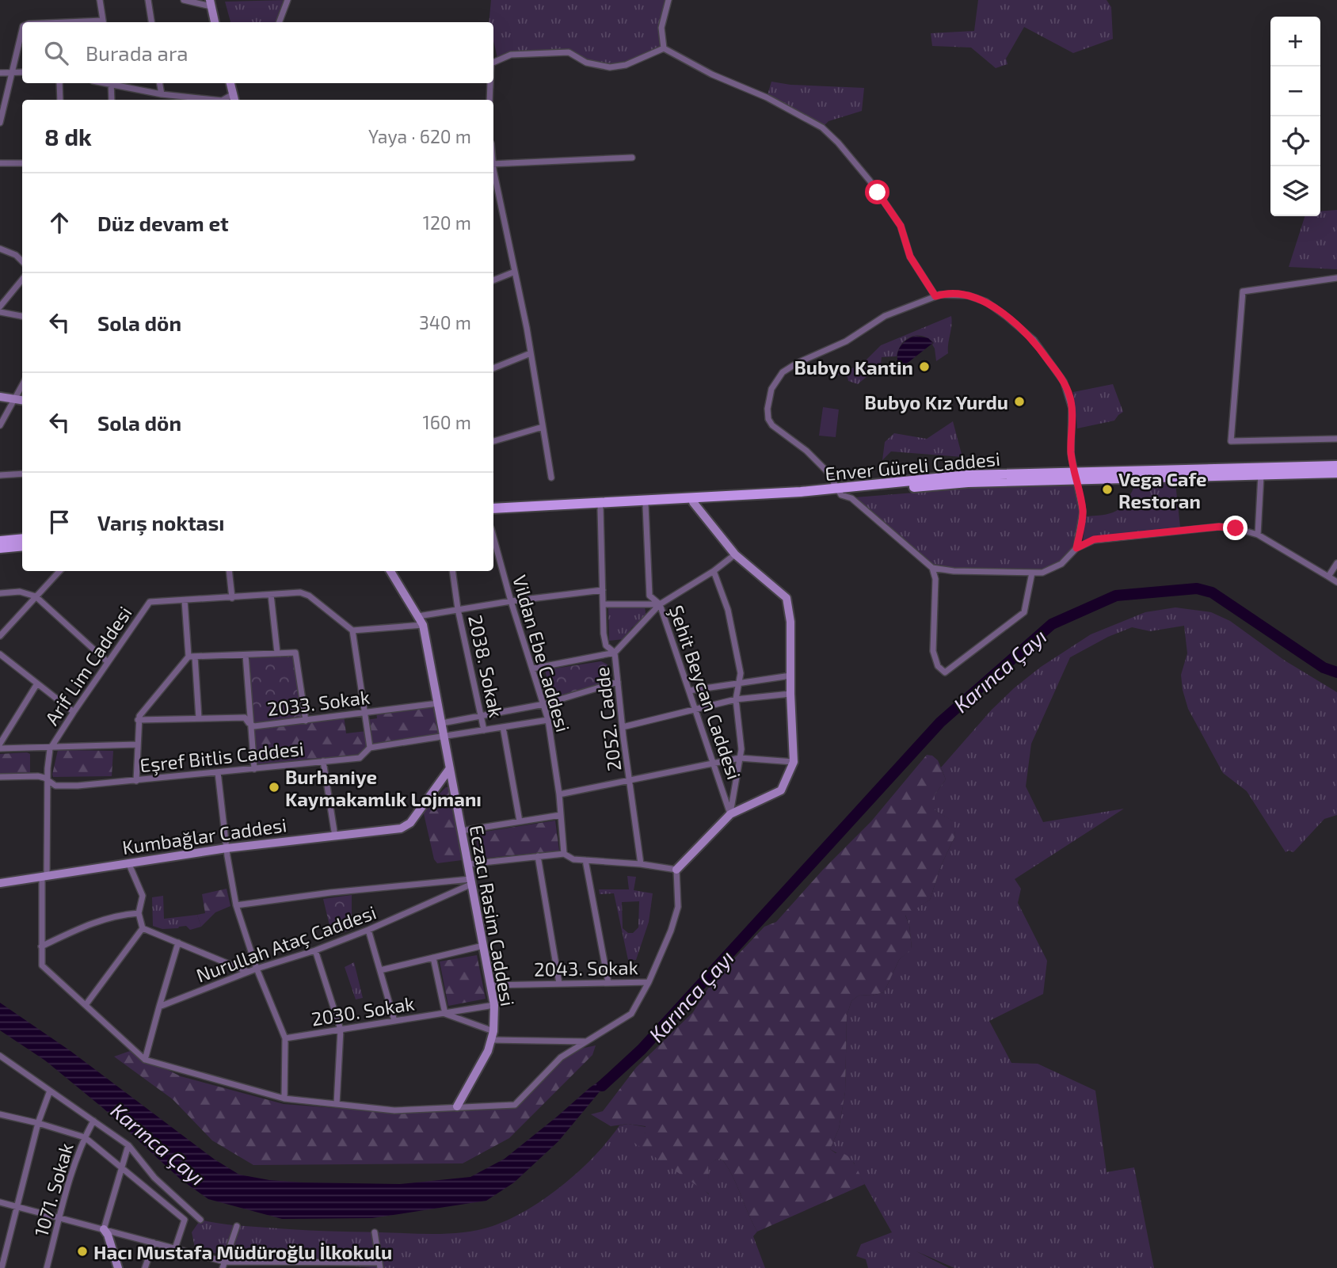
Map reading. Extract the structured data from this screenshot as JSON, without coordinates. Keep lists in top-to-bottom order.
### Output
{
  "streets": {
    "main road": ["Enver Güreli Caddesi", "Kumbağlar Caddesi", "Eczacı Rasim Caddesi"],
    "street": [
      "Vildan Ebe Caddesi",
      "Arif Lim Caddesi",
      "2038. Sokak",
      "Şehit Beycan Caddesi",
      "2033. Sokak",
      "2052. Cadde",
      "Eşref Bitlis Caddesi",
      "Nurullah Ataç Caddesi",
      "2043. Sokak",
      "2030. Sokak",
      "1071. Sokak"
    ]
  },
  "crossings": [
    ["Enver Güreli Caddesi", "Şehit Beycan Caddesi"],
    ["Enver Güreli Caddesi", "2052. Cadde"],
    ["Vildan Ebe Caddesi", "Eşref Bitlis Caddesi"],
    ["Arif Lim Caddesi", "Eşref Bitlis Caddesi"],
    ["Arif Lim Caddesi", "Kumbağlar Caddesi"],
    ["2038. Sokak", "Eşref Bitlis Caddesi"],
    ["2033. Sokak", "Eczacı Rasim Caddesi"],
    ["Eşref Bitlis Caddesi", "Eczacı Rasim Caddesi"],
    ["Kumbağlar Caddesi", "Eczacı Rasim Caddesi"],
    ["Eczacı Rasim Caddesi", "Nurullah Ataç Caddesi"],
    ["Eczacı Rasim Caddesi", "2043. Sokak"],
    ["Eczacı Rasim Caddesi", "2030. Sokak"]
  ],
  "water": ["Karınca Çayı"],
  "places": [
    "Bubyo Kantin",
    "Bubyo Kız Yurdu",
    "Vega Cafe Restoran",
    "Burhaniye Kaymakamlık Lojmanı",
    "Hacı Mustafa Müdüroğlu İlkokulu"
  ],
  "page": {
    "map_buttons": ["+", "−"],
    "search": "Burada ara",
    "heading": ["8 dk", "Yaya · 620 m"],
    "list": [
      ["Düz devam et", "120 m"],
      ["Sola dön", "340 m"],
      ["Sola dön", "160 m"],
      "Varış noktası"
    ]
  }
}
